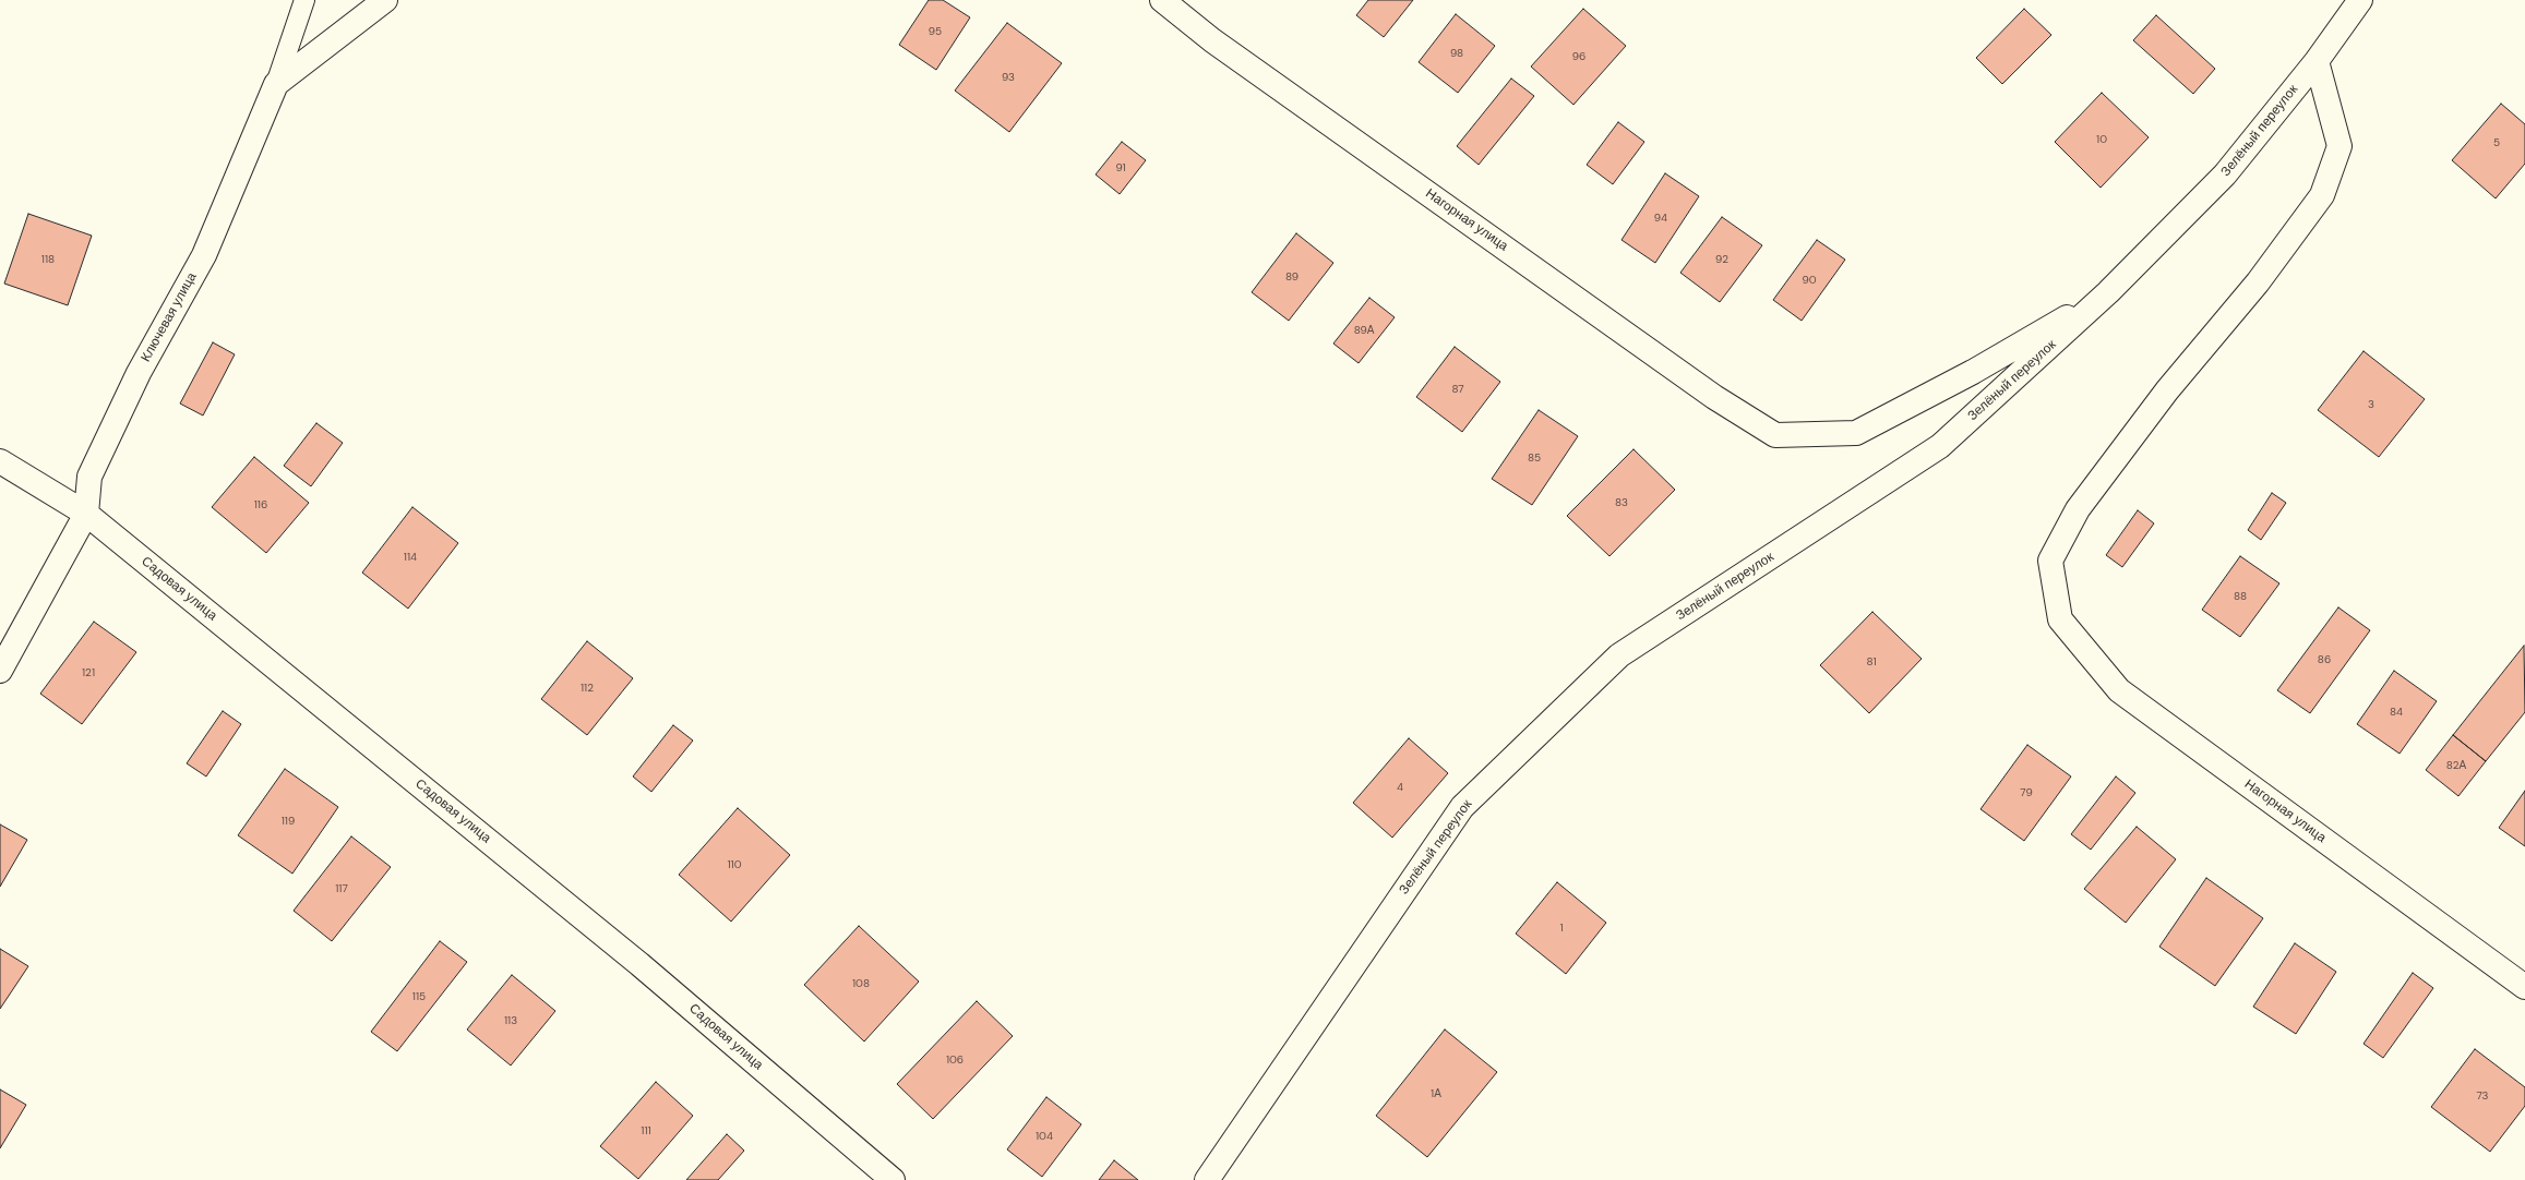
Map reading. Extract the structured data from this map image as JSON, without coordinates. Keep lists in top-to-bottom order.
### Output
{
  "streets": {
    "street": [
      "Зелёный переулок",
      "Нагорная улица",
      "Ключевая улица",
      "Садовая улица"
    ]
  },
  "crossings": [
    ["Зелёный переулок", "Нагорная улица"],
    ["Ключевая улица", "Садовая улица"]
  ],
  "house_numbers": [
    "95",
    "98",
    "96",
    "93",
    "10",
    "5",
    "91",
    "94",
    "118",
    "92",
    "89",
    "90",
    "89А",
    "87",
    "3",
    "85",
    "83",
    "116",
    "114",
    "88",
    "86",
    "81",
    "121",
    "112",
    "84",
    "82А",
    "4",
    "79",
    "119",
    "110",
    "117",
    "1",
    "108",
    "115",
    "113",
    "106",
    "1А",
    "73",
    "111",
    "104"
  ]
}
